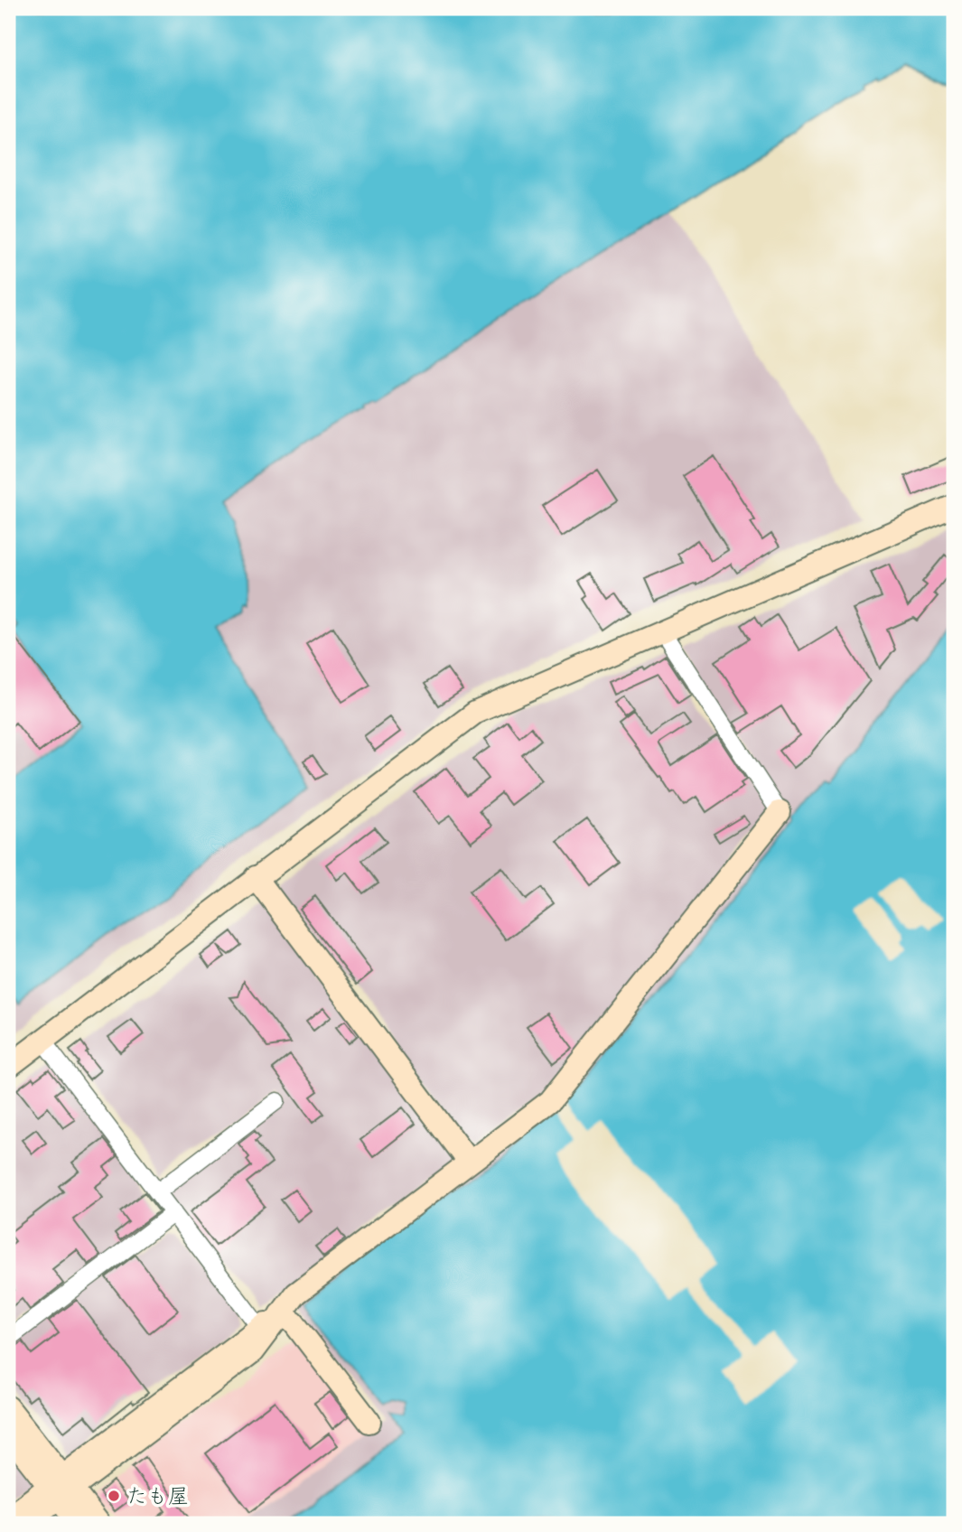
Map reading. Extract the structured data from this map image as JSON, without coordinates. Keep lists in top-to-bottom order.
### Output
{
  "places": ["たも屋"]
}
